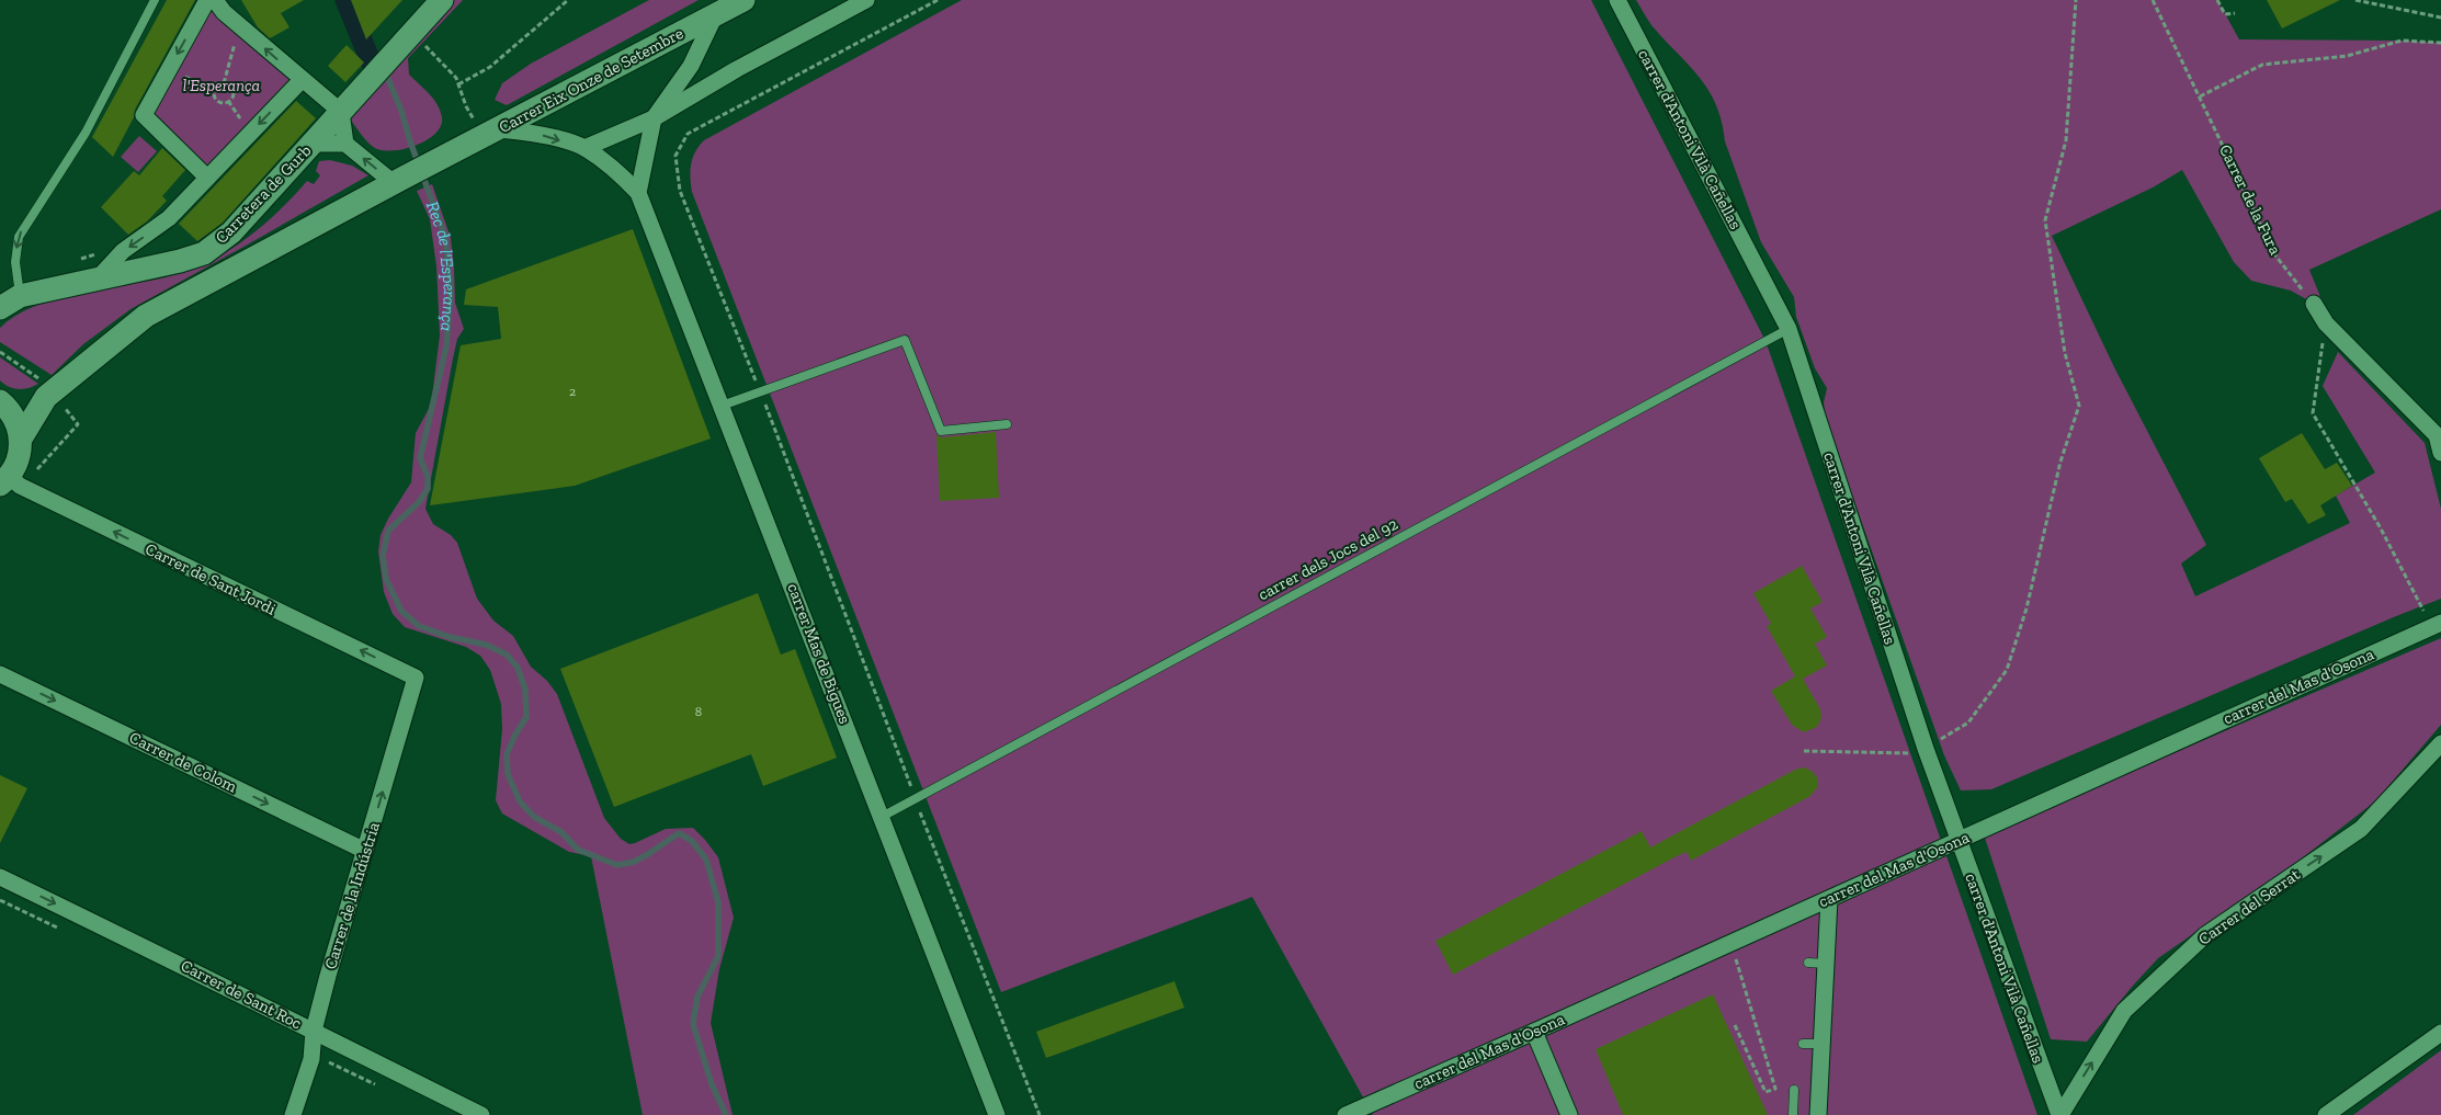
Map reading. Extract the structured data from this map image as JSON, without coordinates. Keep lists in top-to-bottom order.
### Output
{
  "streets": {
    "street": [
      "Carrer Eix Onze de Setembre",
      "carrer d'Antoni Vilà Cañellas",
      "Carretera de Gurb",
      "Carrer de Sant Jordi",
      "carrer Mas de Bigues",
      "carrer del Mas d'Osona",
      "Carrer de Colom",
      "Carrer de la Indústria",
      "Carrer del Serrat",
      "Carrer de Sant Roc"
    ],
    "lane": ["carrer dels Jocs del 92"],
    "path": ["Carrer de la Fura"]
  },
  "crossings": [
    ["Carrer Eix Onze de Setembre", "carrer Mas de Bigues"],
    ["carrer d'Antoni Vilà Cañellas", "carrer dels Jocs del 92"],
    ["carrer d'Antoni Vilà Cañellas", "carrer del Mas d'Osona"],
    ["carrer d'Antoni Vilà Cañellas", "Carrer del Serrat"],
    ["carrer dels Jocs del 92", "carrer Mas de Bigues"],
    ["Carrer de Sant Jordi", "Carrer de la Indústria"],
    ["Carrer de Colom", "Carrer de la Indústria"],
    ["Carrer de la Indústria", "Carrer de Sant Roc"]
  ],
  "one_way": [
    "Carrer de Sant Jordi",
    "Carrer de Colom",
    "Carrer de la Indústria",
    "Carrer del Serrat",
    "Carrer de Sant Roc"
  ],
  "water": ["Rec de l'Esperança"],
  "parks": ["l'Esperança"],
  "house_numbers": ["2", "8"]
}
